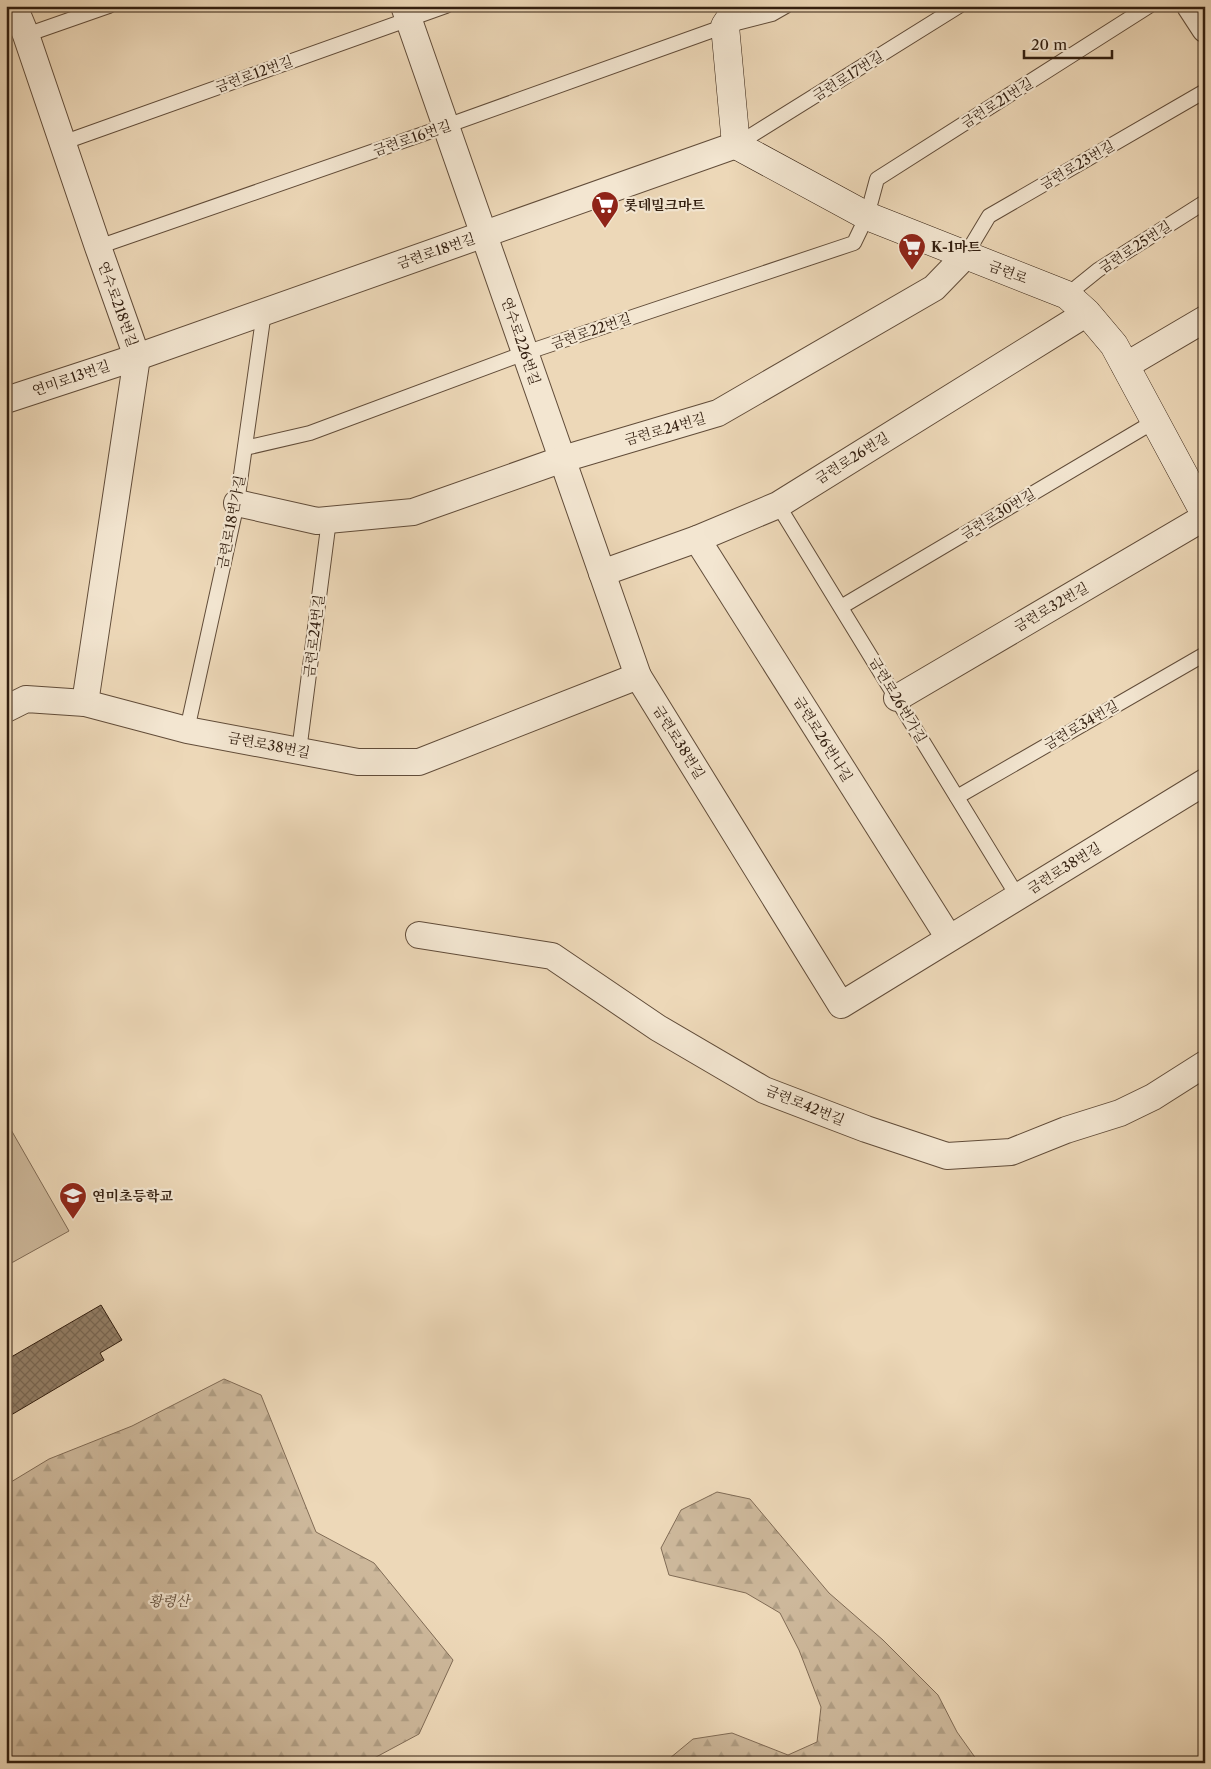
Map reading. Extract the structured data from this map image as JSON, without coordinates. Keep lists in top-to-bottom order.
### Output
{
  "streets": {
    "street": [
      "금련로18번길",
      "금련로",
      "연수로218번길",
      "연수로226번길",
      "연미로13번길",
      "금련로24번길",
      "금련로26번길",
      "금련로32번길",
      "금련로26번나길",
      "금련로38번길",
      "금련로42번길"
    ],
    "lane": [
      "금련로12번길",
      "금련로17번길",
      "금련로21번길",
      "금련로16번길",
      "금련로23번길",
      "금련로25번길",
      "금련로22번길",
      "금련로30번길",
      "금련로18번가길",
      "금련로26번가길",
      "금련로34번길"
    ]
  },
  "crossings": [
    ["금련로12번길", "연수로218번길"],
    ["금련로12번길", "연수로226번길"],
    ["금련로17번길", "금련로18번길"],
    ["금련로17번길", "금련로"],
    ["금련로21번길", "금련로"],
    ["금련로21번길", "금련로22번길"],
    ["금련로16번길", "연수로218번길"],
    ["금련로16번길", "연수로226번길"],
    ["금련로23번길", "금련로"],
    ["금련로23번길", "금련로24번길"],
    ["금련로25번길", "금련로"],
    ["금련로25번길", "금련로26번길"],
    ["금련로18번길", "금련로"],
    ["금련로18번길", "연수로218번길"],
    ["금련로18번길", "연수로226번길"],
    ["금련로18번길", "연미로13번길"],
    ["금련로18번길", "금련로18번가길"],
    ["금련로", "금련로22번길"],
    ["금련로", "금련로24번길"],
    ["금련로", "금련로26번길"],
    ["금련로", "금련로30번길"],
    ["금련로", "금련로32번길"],
    ["연수로218번길", "연미로13번길"],
    ["연수로218번길", "금련로38번길"],
    ["금련로22번길", "연수로226번길"],
    ["금련로22번길", "금련로18번가길"],
    ["연수로226번길", "금련로24번길"],
    ["연수로226번길", "금련로26번길"],
    ["연수로226번길", "금련로38번길"],
    ["금련로24번길", "금련로18번가길"],
    ["금련로24번길", "금련로38번길"],
    ["금련로26번길", "금련로26번가길"],
    ["금련로26번길", "금련로26번나길"],
    ["금련로30번길", "금련로26번가길"],
    ["금련로18번가길", "금련로38번길"],
    ["금련로32번길", "금련로26번가길"],
    ["금련로26번가길", "금련로34번길"],
    ["금련로26번가길", "금련로38번길"],
    ["금련로26번나길", "금련로38번길"]
  ],
  "parks": ["황령산"],
  "places": {
    "supermarket": ["롯데밀크마트", "K-1마트"],
    "school or university": ["연미초등학교"]
  },
  "scale_bar": "20 m"
}
